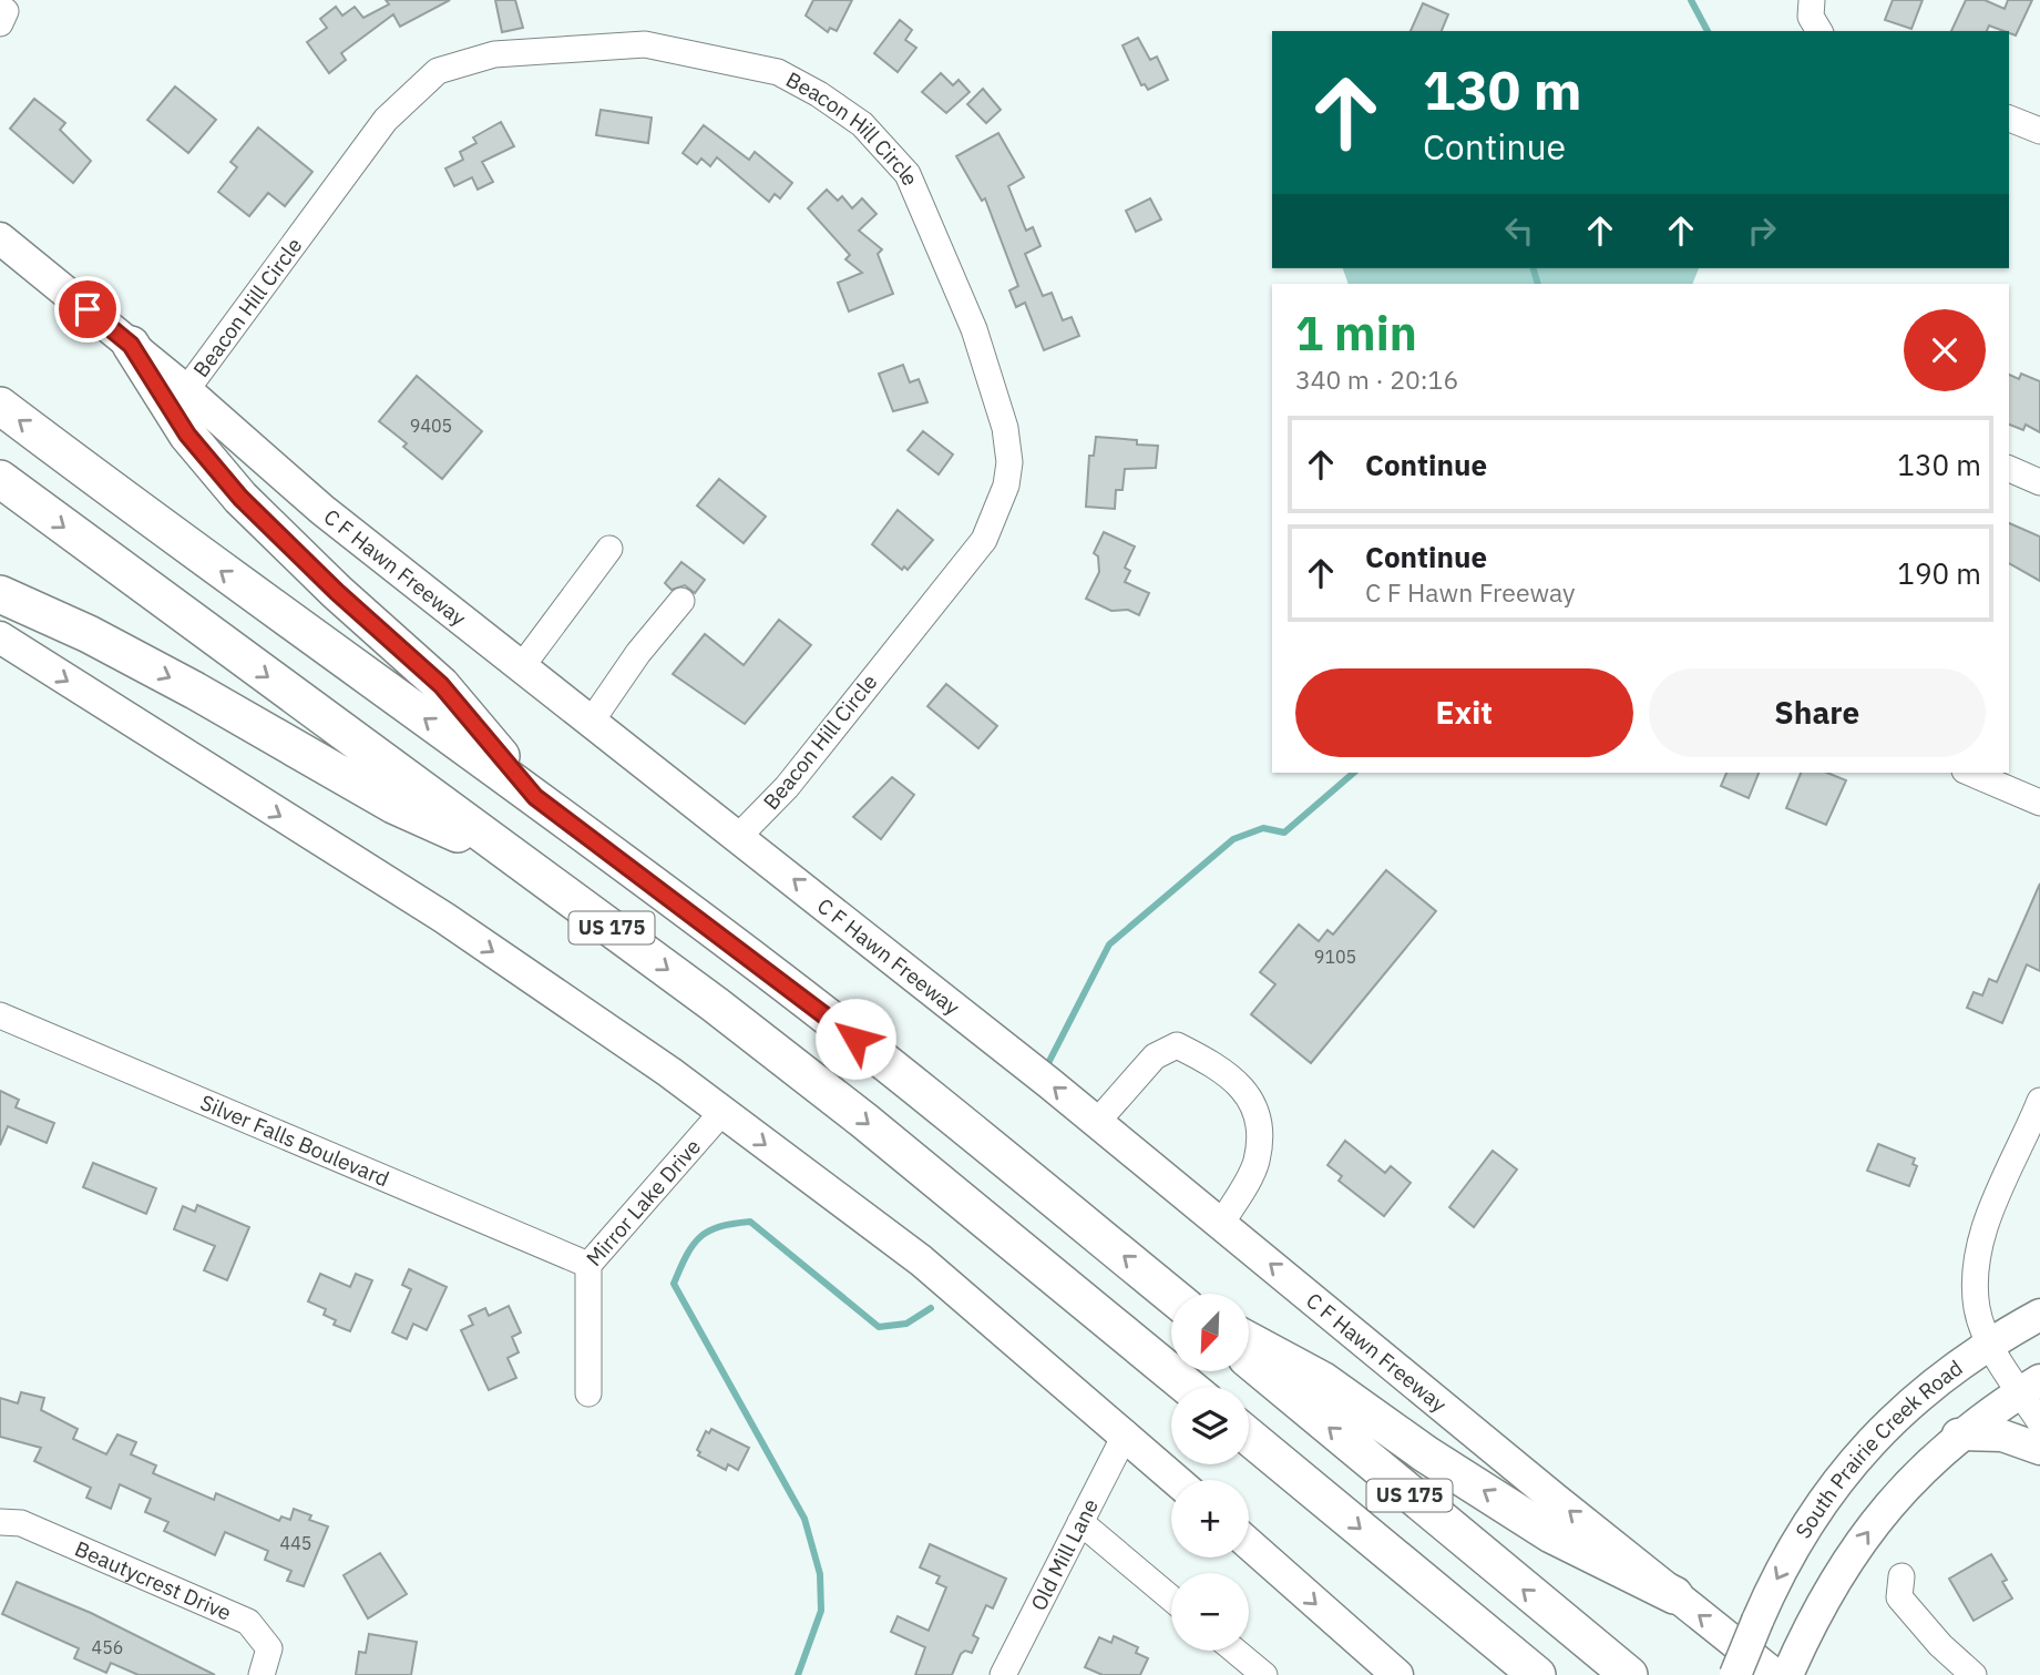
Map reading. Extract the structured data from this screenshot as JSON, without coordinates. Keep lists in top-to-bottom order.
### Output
{
  "streets": {
    "highway": ["US 175"],
    "main road": ["C F Hawn Freeway", "South Prairie Creek Road"],
    "street": [
      "Beacon Hill Circle",
      "Silver Falls Boulevard",
      "Mirror Lake Drive",
      "Old Mill Lane",
      "Beautycrest Drive"
    ]
  },
  "crossings": [
    ["Beacon Hill Circle", "C F Hawn Freeway"],
    ["Silver Falls Boulevard", "Mirror Lake Drive"]
  ],
  "house_numbers": [
    "9405",
    "9105",
    "445",
    "456"
  ],
  "north": "bottom left",
  "page": {
    "turn": ["130 m", "Continue"],
    "heading": ["1 min", "340 m · 20:16"],
    "list": [
      {
        "name": "Continue",
        "value": "130 m"
      },
      {
        "name": "Continue",
        "note": "C F Hawn Freeway",
        "value": "190 m"
      }
    ],
    "buttons": ["Exit", "Share"],
    "map_buttons": ["+", "−"]
  }
}
